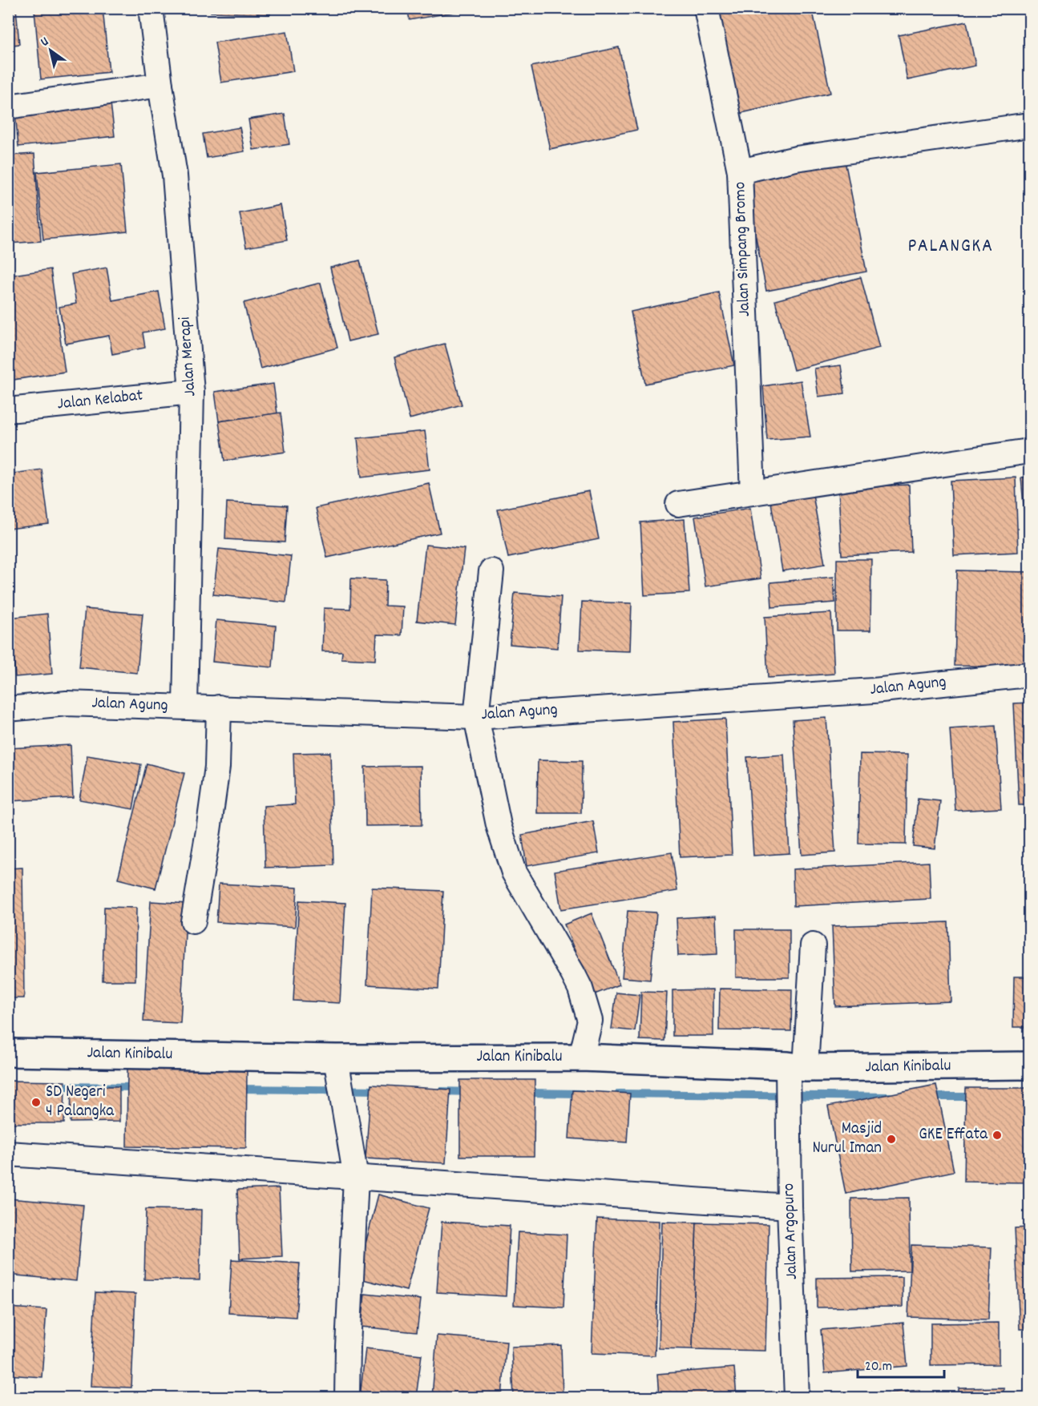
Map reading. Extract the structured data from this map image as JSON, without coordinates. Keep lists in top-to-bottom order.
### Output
{
  "streets": {
    "street": [
      "Jalan Simpang Bromo",
      "Jalan Merapi",
      "Jalan Kelabat",
      "Jalan Agung",
      "Jalan Kinibalu",
      "Jalan Argopuro"
    ]
  },
  "crossings": [
    ["Jalan Merapi", "Jalan Kelabat"],
    ["Jalan Merapi", "Jalan Agung"],
    ["Jalan Kinibalu", "Jalan Argopuro"]
  ],
  "districts": ["PALANGKA"],
  "places": ["SD Negeri 4 Palangka", "GKE Effata", "Masjid Nurul Iman"],
  "scale_bar": "20 m",
  "north": "top left"
}
